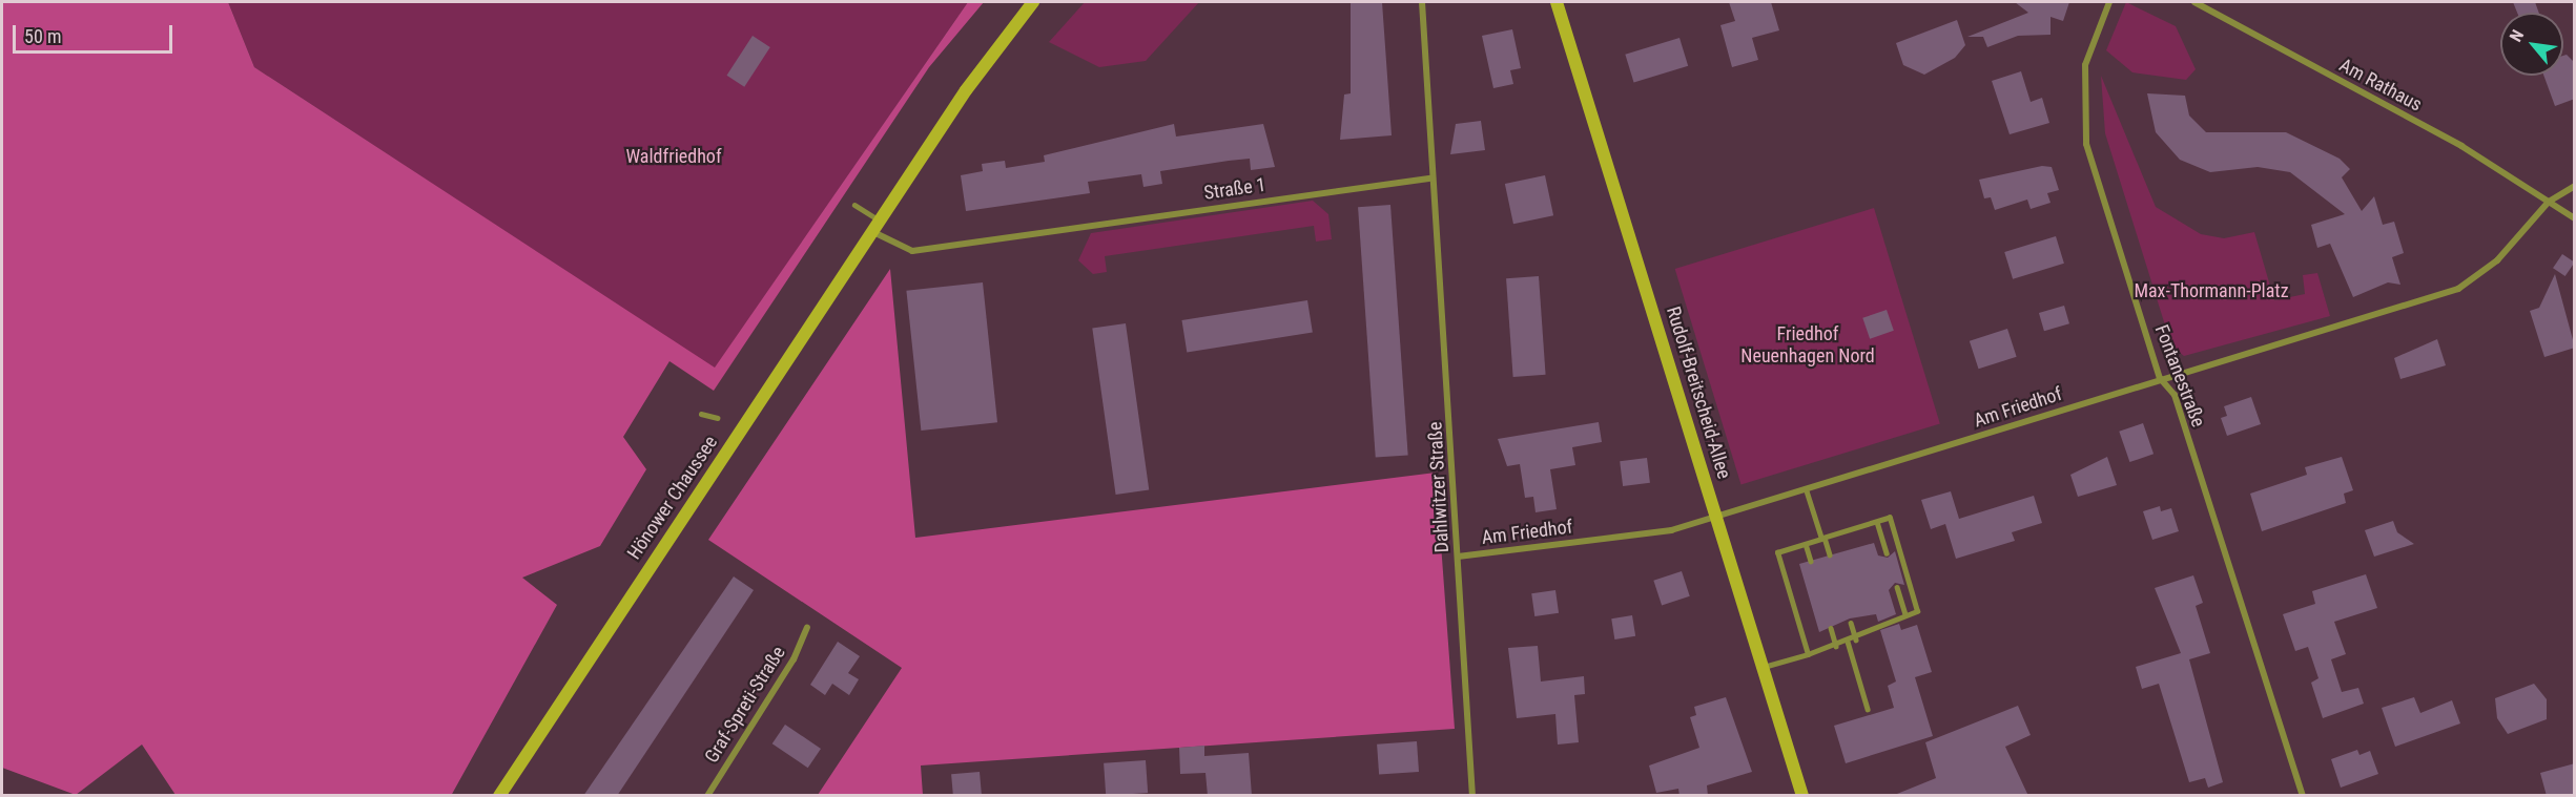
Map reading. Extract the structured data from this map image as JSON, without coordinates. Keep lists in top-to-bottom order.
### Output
{
  "streets": {
    "main road": ["Rudolf-Breitscheid-Allee", "Hönower Chaussee"],
    "street": [
      "Am Rathaus",
      "Straße 1",
      "Fontanestraße",
      "Am Friedhof",
      "Dahlwitzer Straße",
      "Graf-Spreti-Straße"
    ]
  },
  "crossings": [
    ["Am Rathaus", "Am Friedhof"],
    ["Straße 1", "Dahlwitzer Straße"],
    ["Straße 1", "Hönower Chaussee"],
    ["Fontanestraße", "Am Friedhof"],
    ["Rudolf-Breitscheid-Allee", "Am Friedhof"],
    ["Am Friedhof", "Dahlwitzer Straße"]
  ],
  "parks": ["Waldfriedhof", "Max-Thormann-Platz", "Friedhof Neuenhagen Nord"],
  "scale_bar": "50 m",
  "north": "top left"
}
